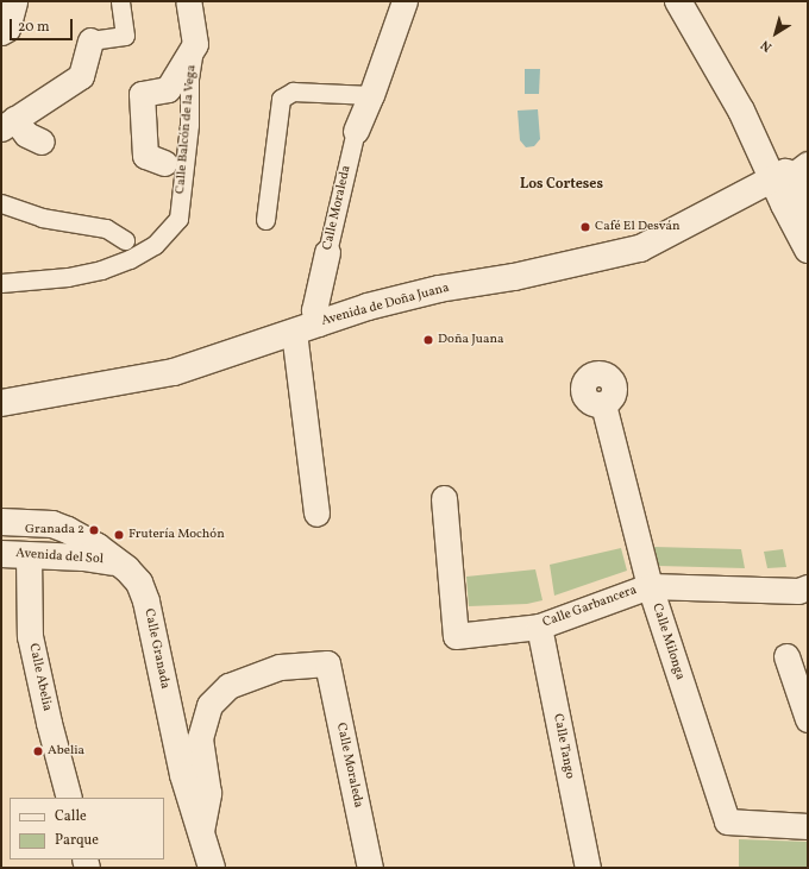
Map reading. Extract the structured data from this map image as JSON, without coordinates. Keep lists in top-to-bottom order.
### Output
{
  "streets": {
    "street": [
      "Calle Balcón de la Vega",
      "Calle Moraleda",
      "Avenida de Doña Juana",
      "Avenida del Sol",
      "Calle Garbancera",
      "Calle Milonga",
      "Calle Granada",
      "Calle Abelia",
      "Calle Tango"
    ]
  },
  "crossings": [
    ["Calle Moraleda", "Avenida de Doña Juana"],
    ["Calle Moraleda", "Calle Granada"],
    ["Avenida del Sol", "Calle Granada"],
    ["Avenida del Sol", "Calle Abelia"],
    ["Calle Garbancera", "Calle Milonga"],
    ["Calle Garbancera", "Calle Tango"]
  ],
  "districts": ["Los Corteses"],
  "places": [
    "Café El Desván",
    "Doña Juana",
    "Granada 2",
    "Frutería Mochón",
    "Abelia"
  ],
  "legend": ["Calle", "Parque"],
  "scale_bar": "20 m",
  "north": "bottom left"
}
